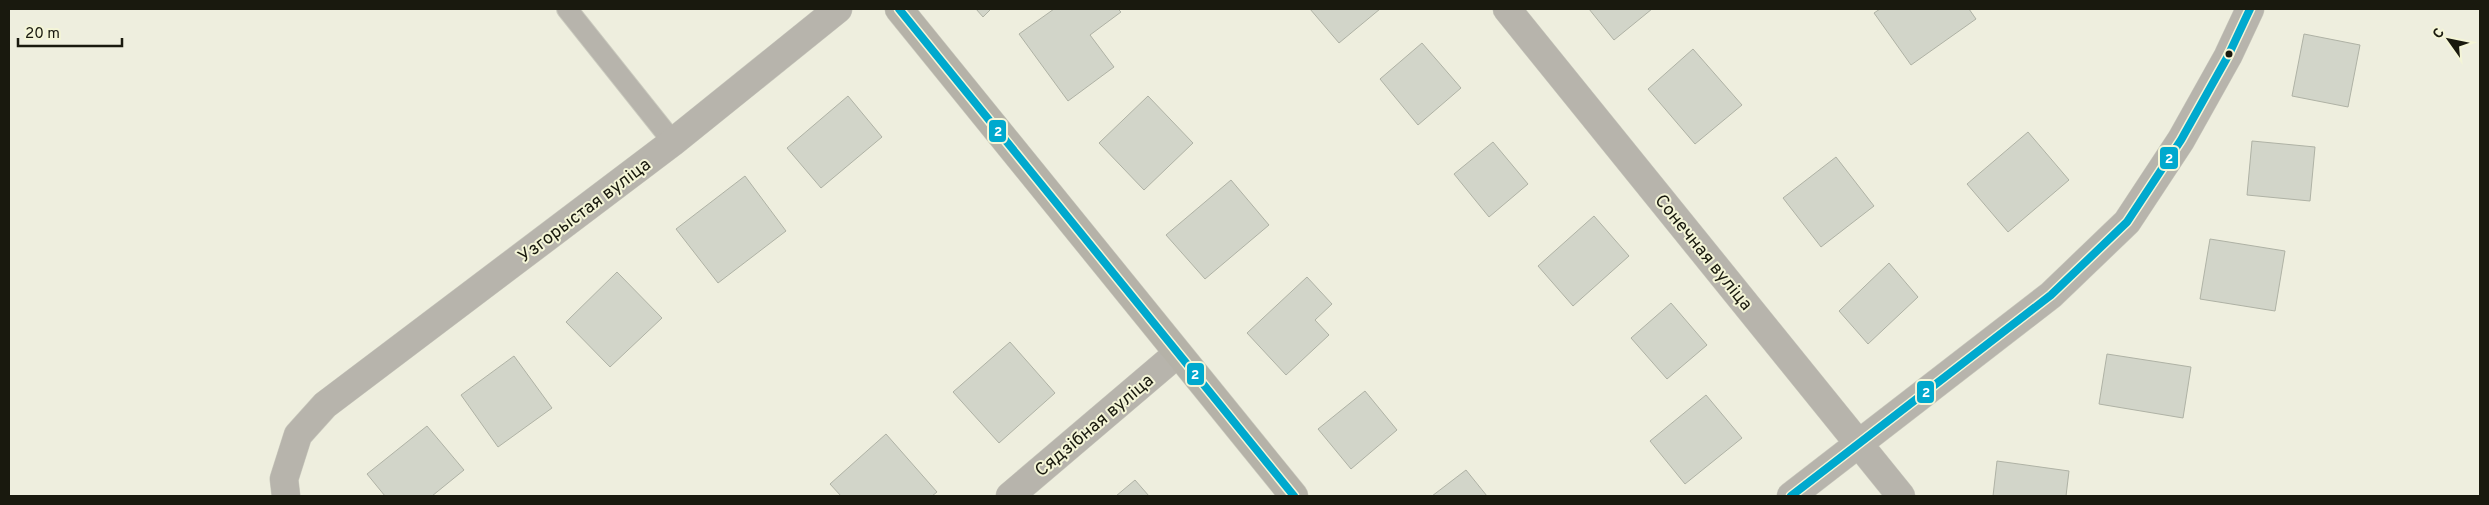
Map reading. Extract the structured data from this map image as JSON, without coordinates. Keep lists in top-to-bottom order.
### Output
{
  "streets": {
    "street": ["Узгорыстая вуліца", "Сонечная вуліца", "Сядзібная вуліца"]
  },
  "lines": ["transit line 2"],
  "scale_bar": "20 m",
  "north": "top left"
}
